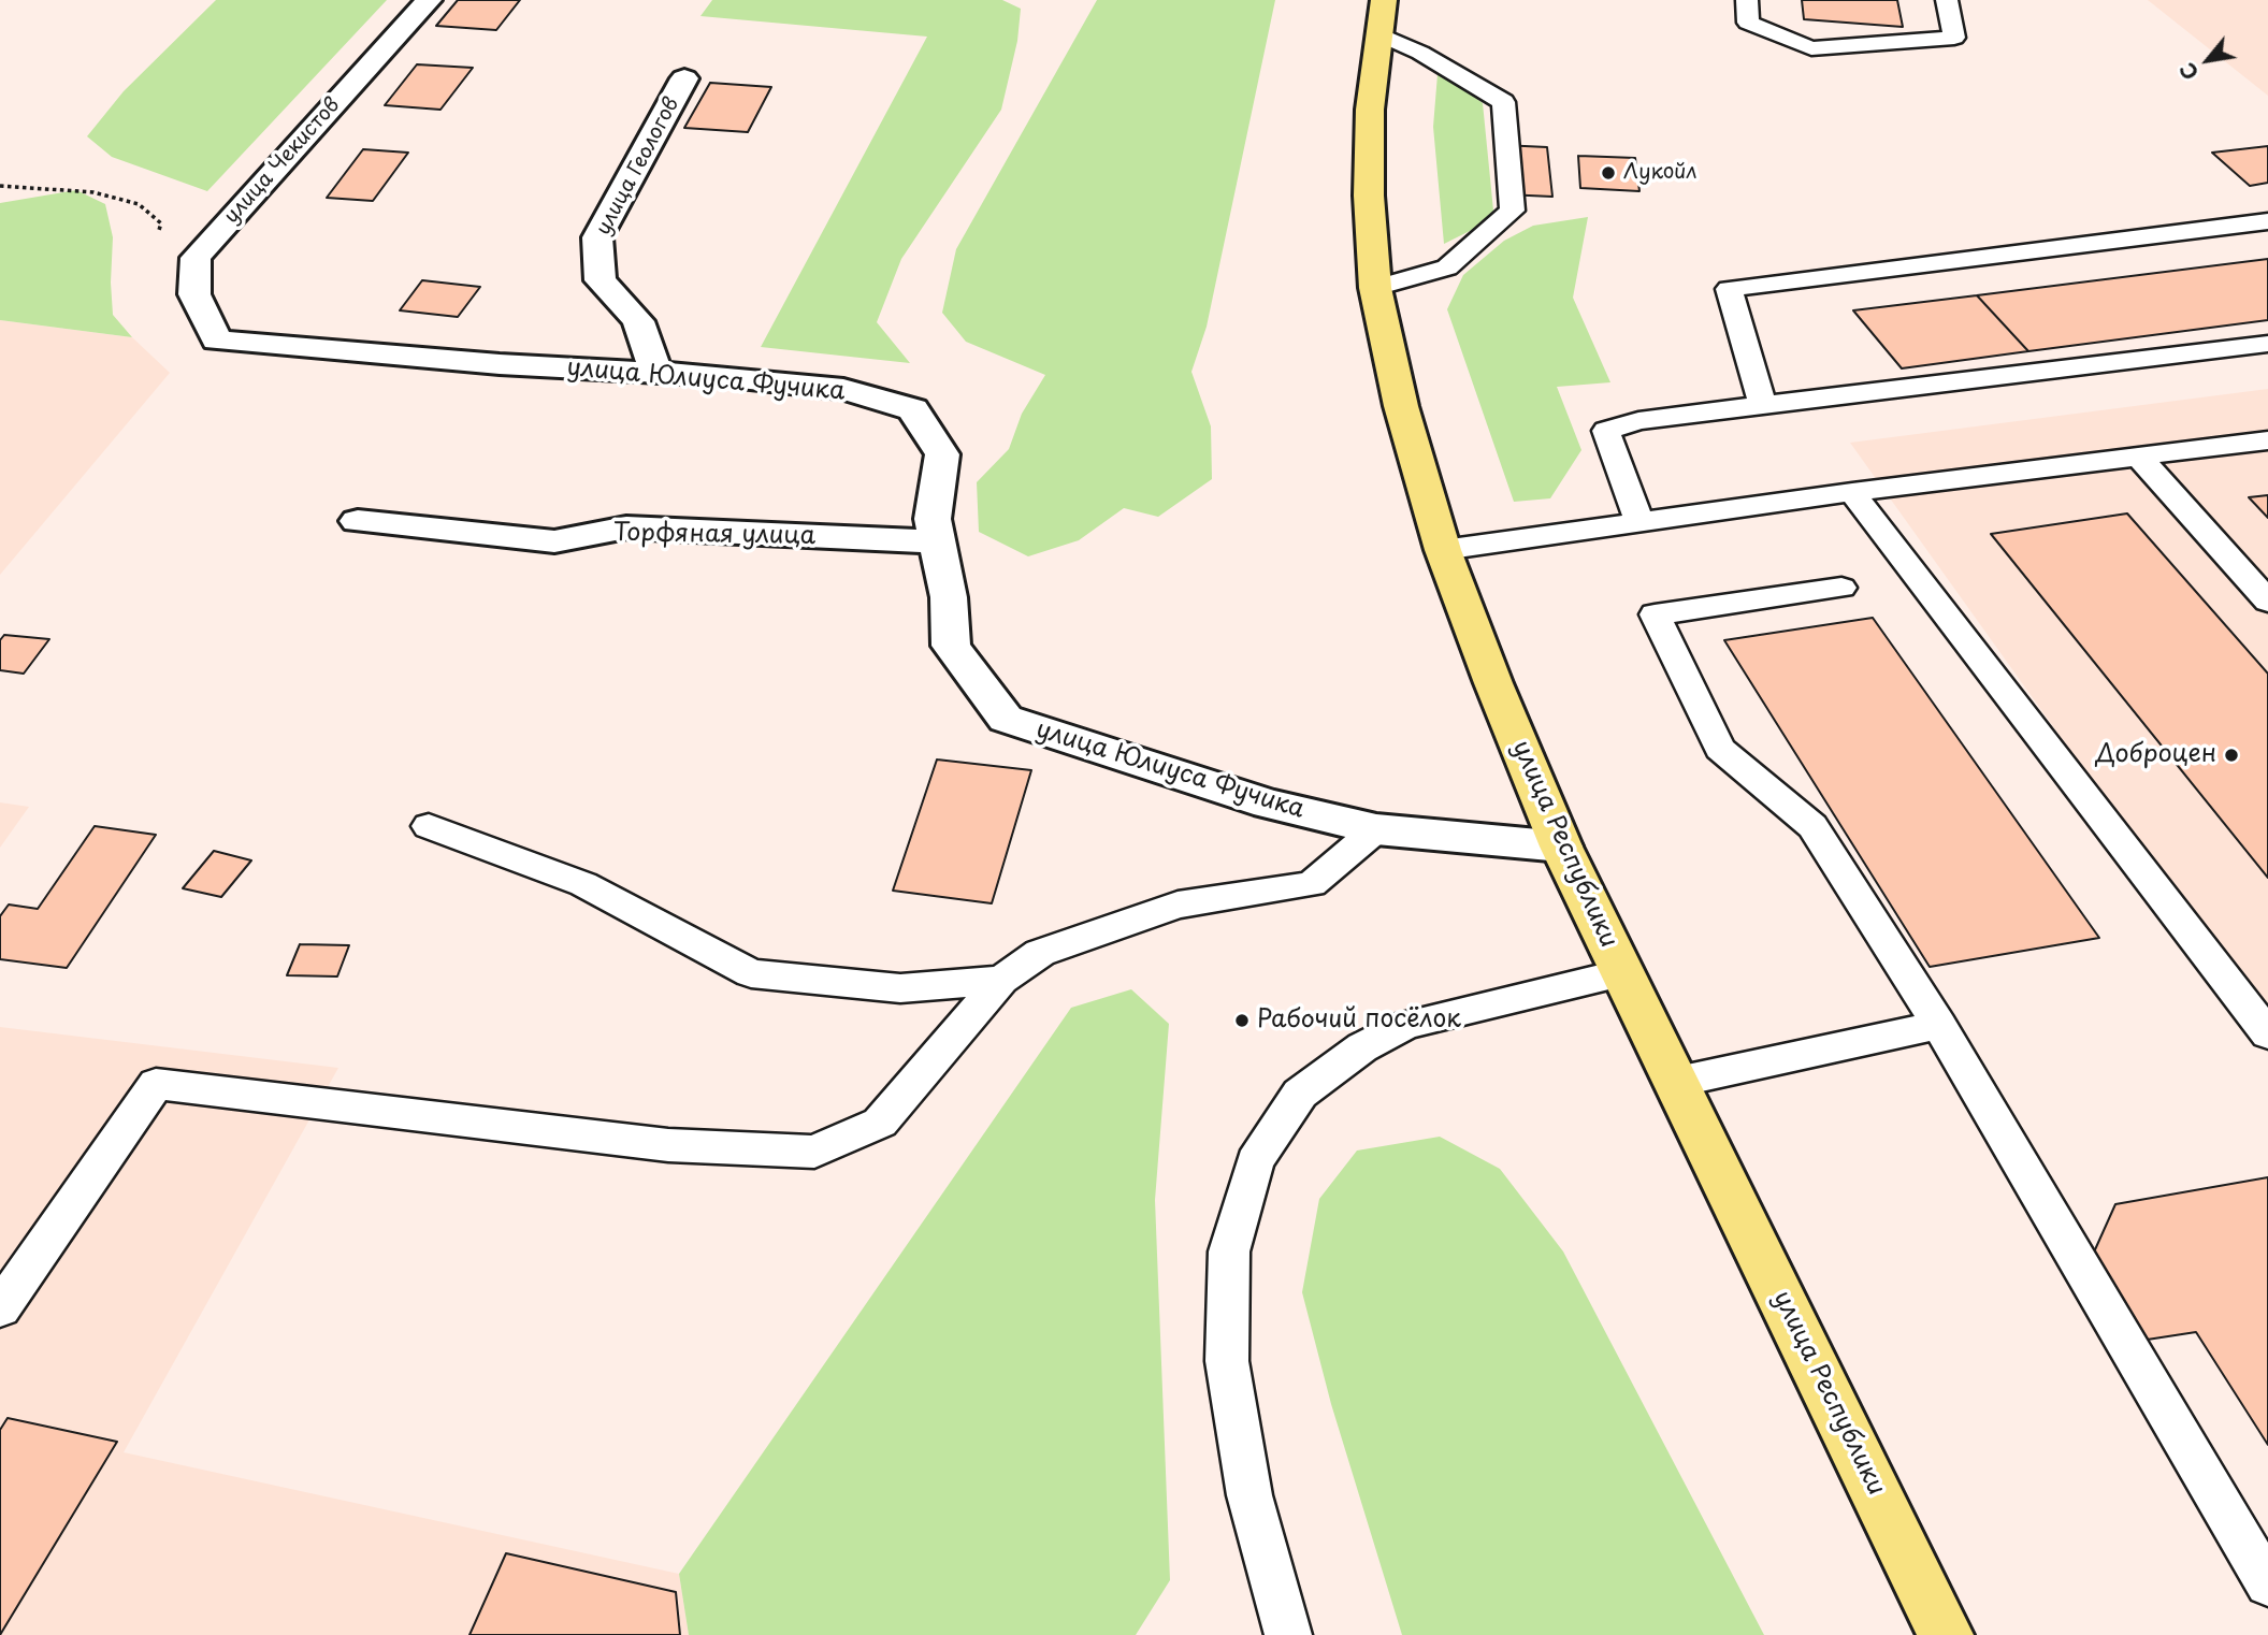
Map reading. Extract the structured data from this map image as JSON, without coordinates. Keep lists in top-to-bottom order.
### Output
{
  "streets": {
    "main road": ["улица Республики"],
    "street": [
      "улица Чекистов",
      "улица Геологов",
      "улица Юлиуса Фучика",
      "Торфяная улица"
    ]
  },
  "crossings": [
    ["улица Чекистов", "улица Юлиуса Фучика"],
    ["улица Геологов", "улица Юлиуса Фучика"],
    ["улица Юлиуса Фучика", "Торфяная улица"],
    ["улица Юлиуса Фучика", "улица Республики"]
  ],
  "places": ["Лукойл", "Доброцен", "Рабочий посёлок"],
  "north": "bottom left"
}
